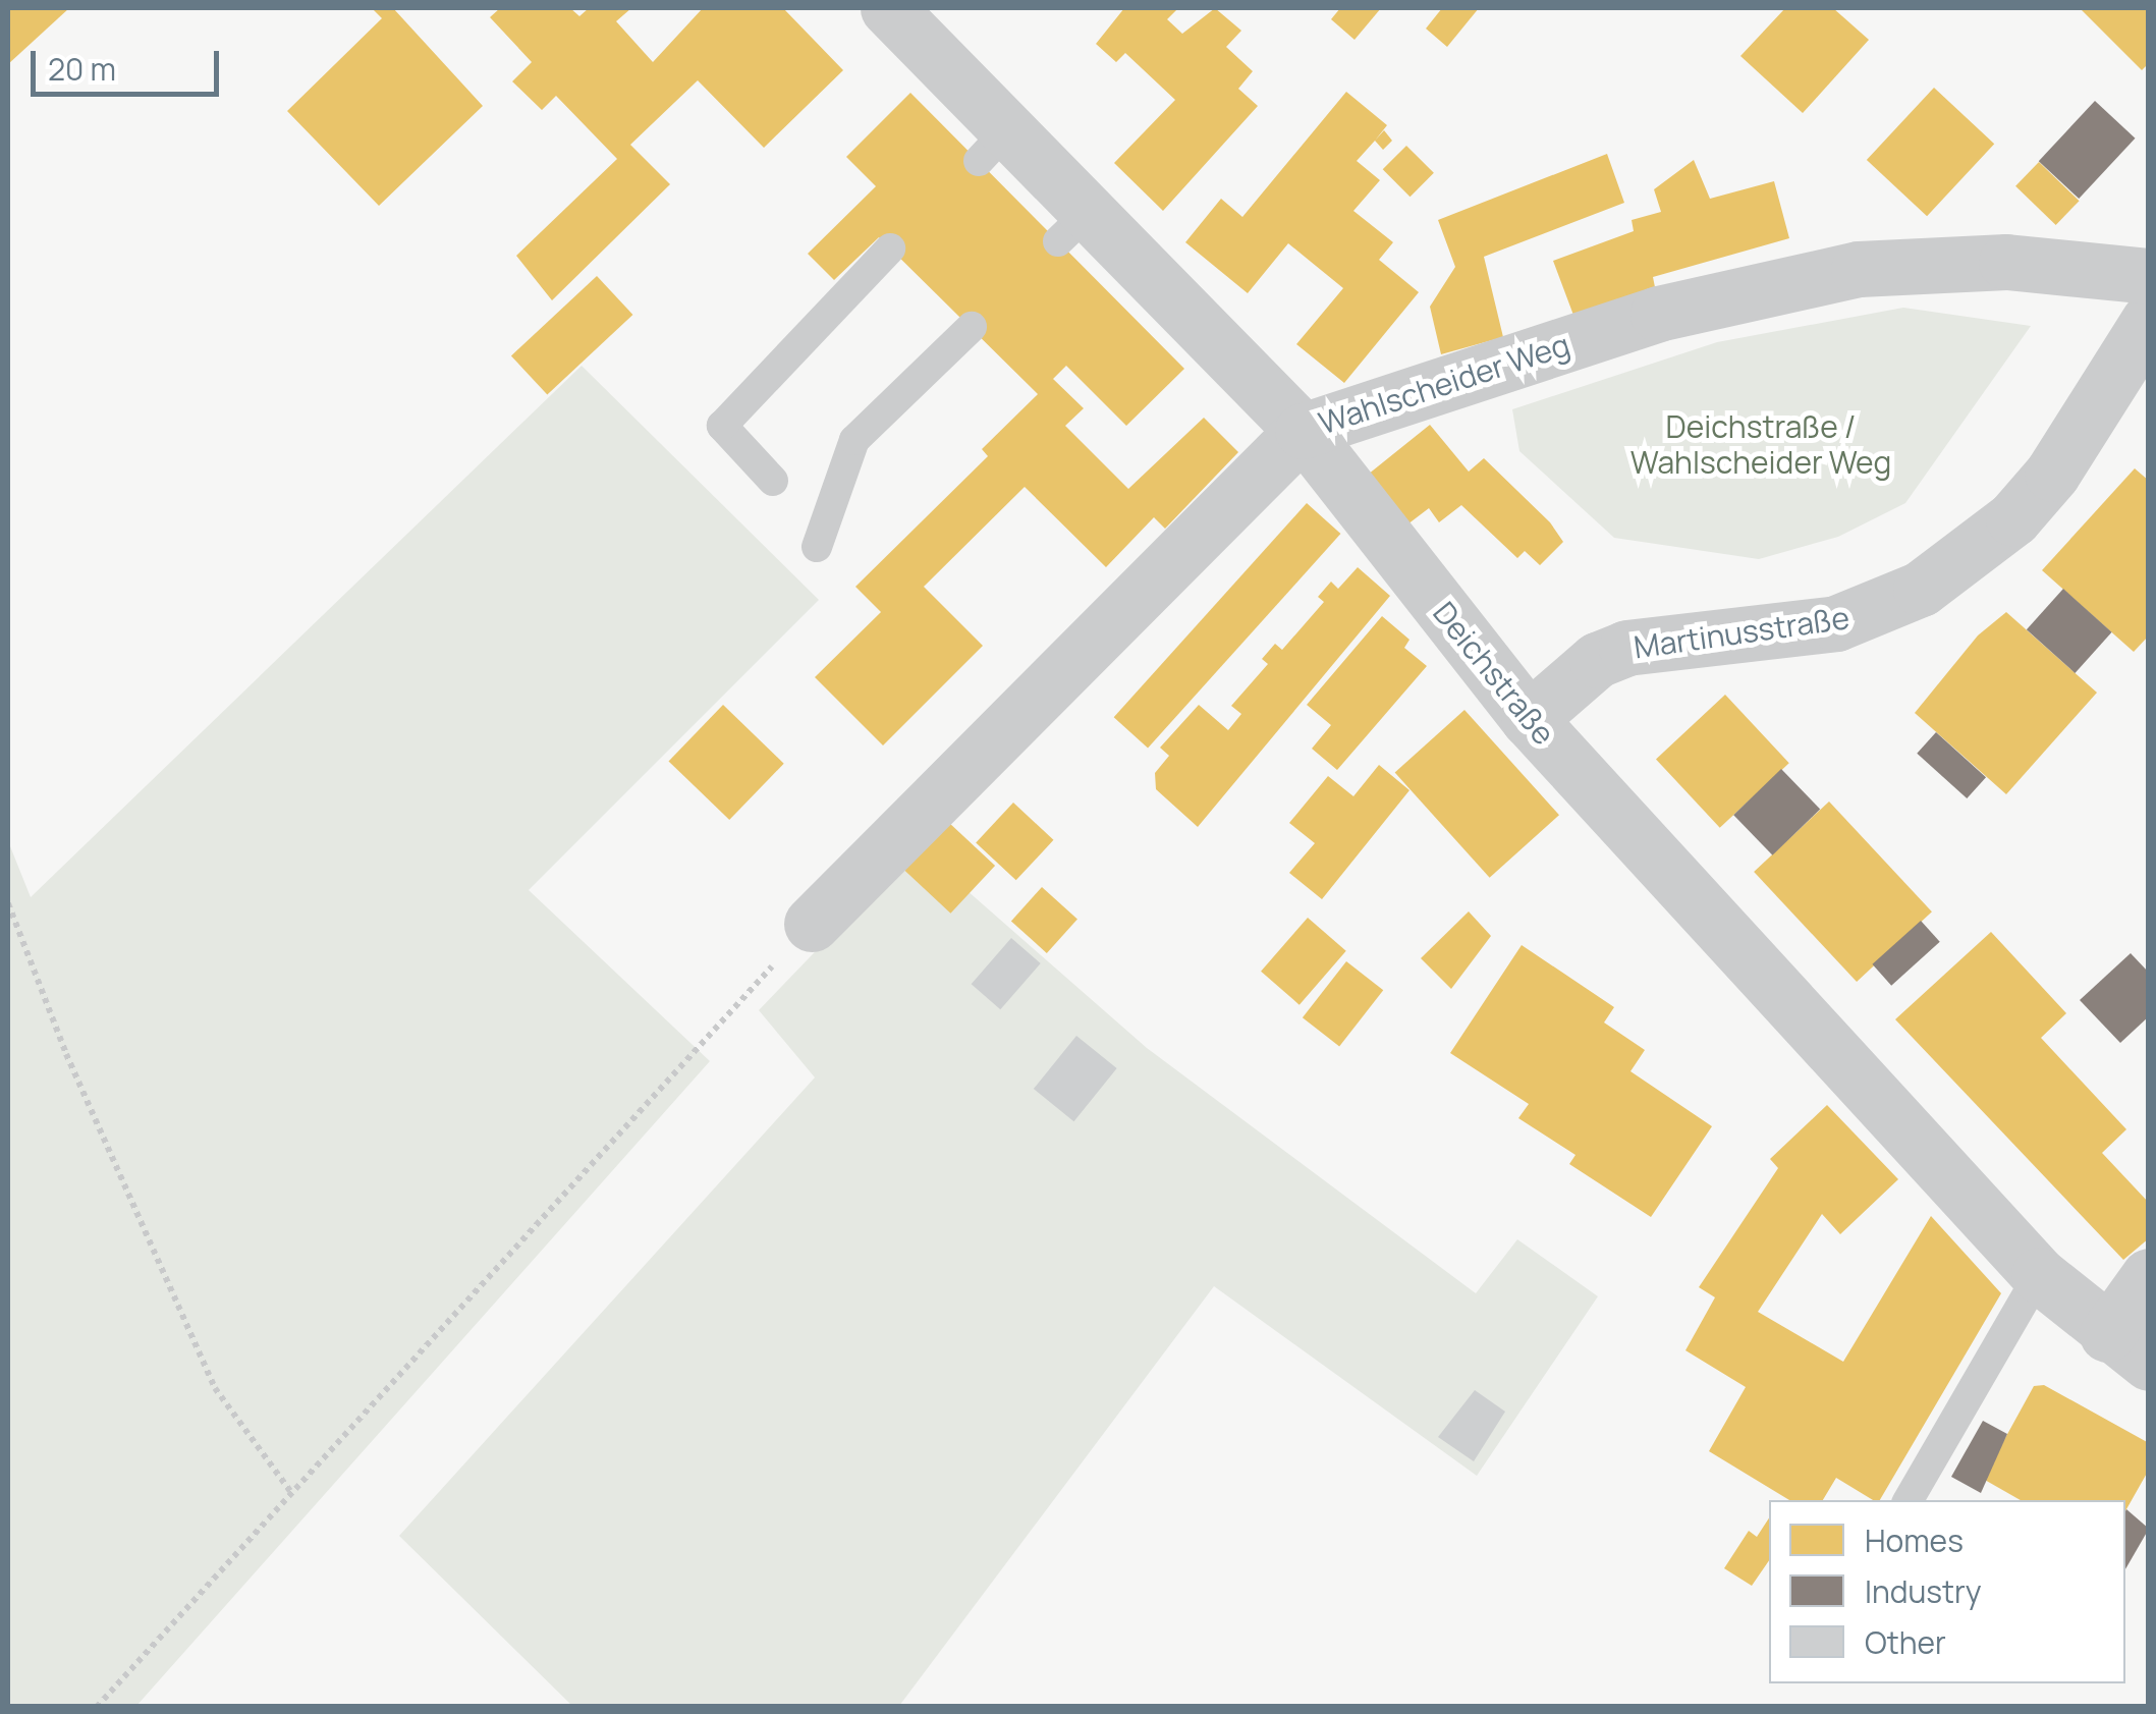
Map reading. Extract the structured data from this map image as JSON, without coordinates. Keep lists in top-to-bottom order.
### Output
{
  "streets": {
    "street": ["Wahlscheider Weg", "Martinusstraße", "Deichstraße"]
  },
  "crossings": [
    ["Wahlscheider Weg", "Deichstraße"],
    ["Martinusstraße", "Deichstraße"]
  ],
  "parks": ["Deichstraße / Wahlscheider Weg"],
  "legend": ["Homes", "Industry", "Other"],
  "scale_bar": "20 m"
}
